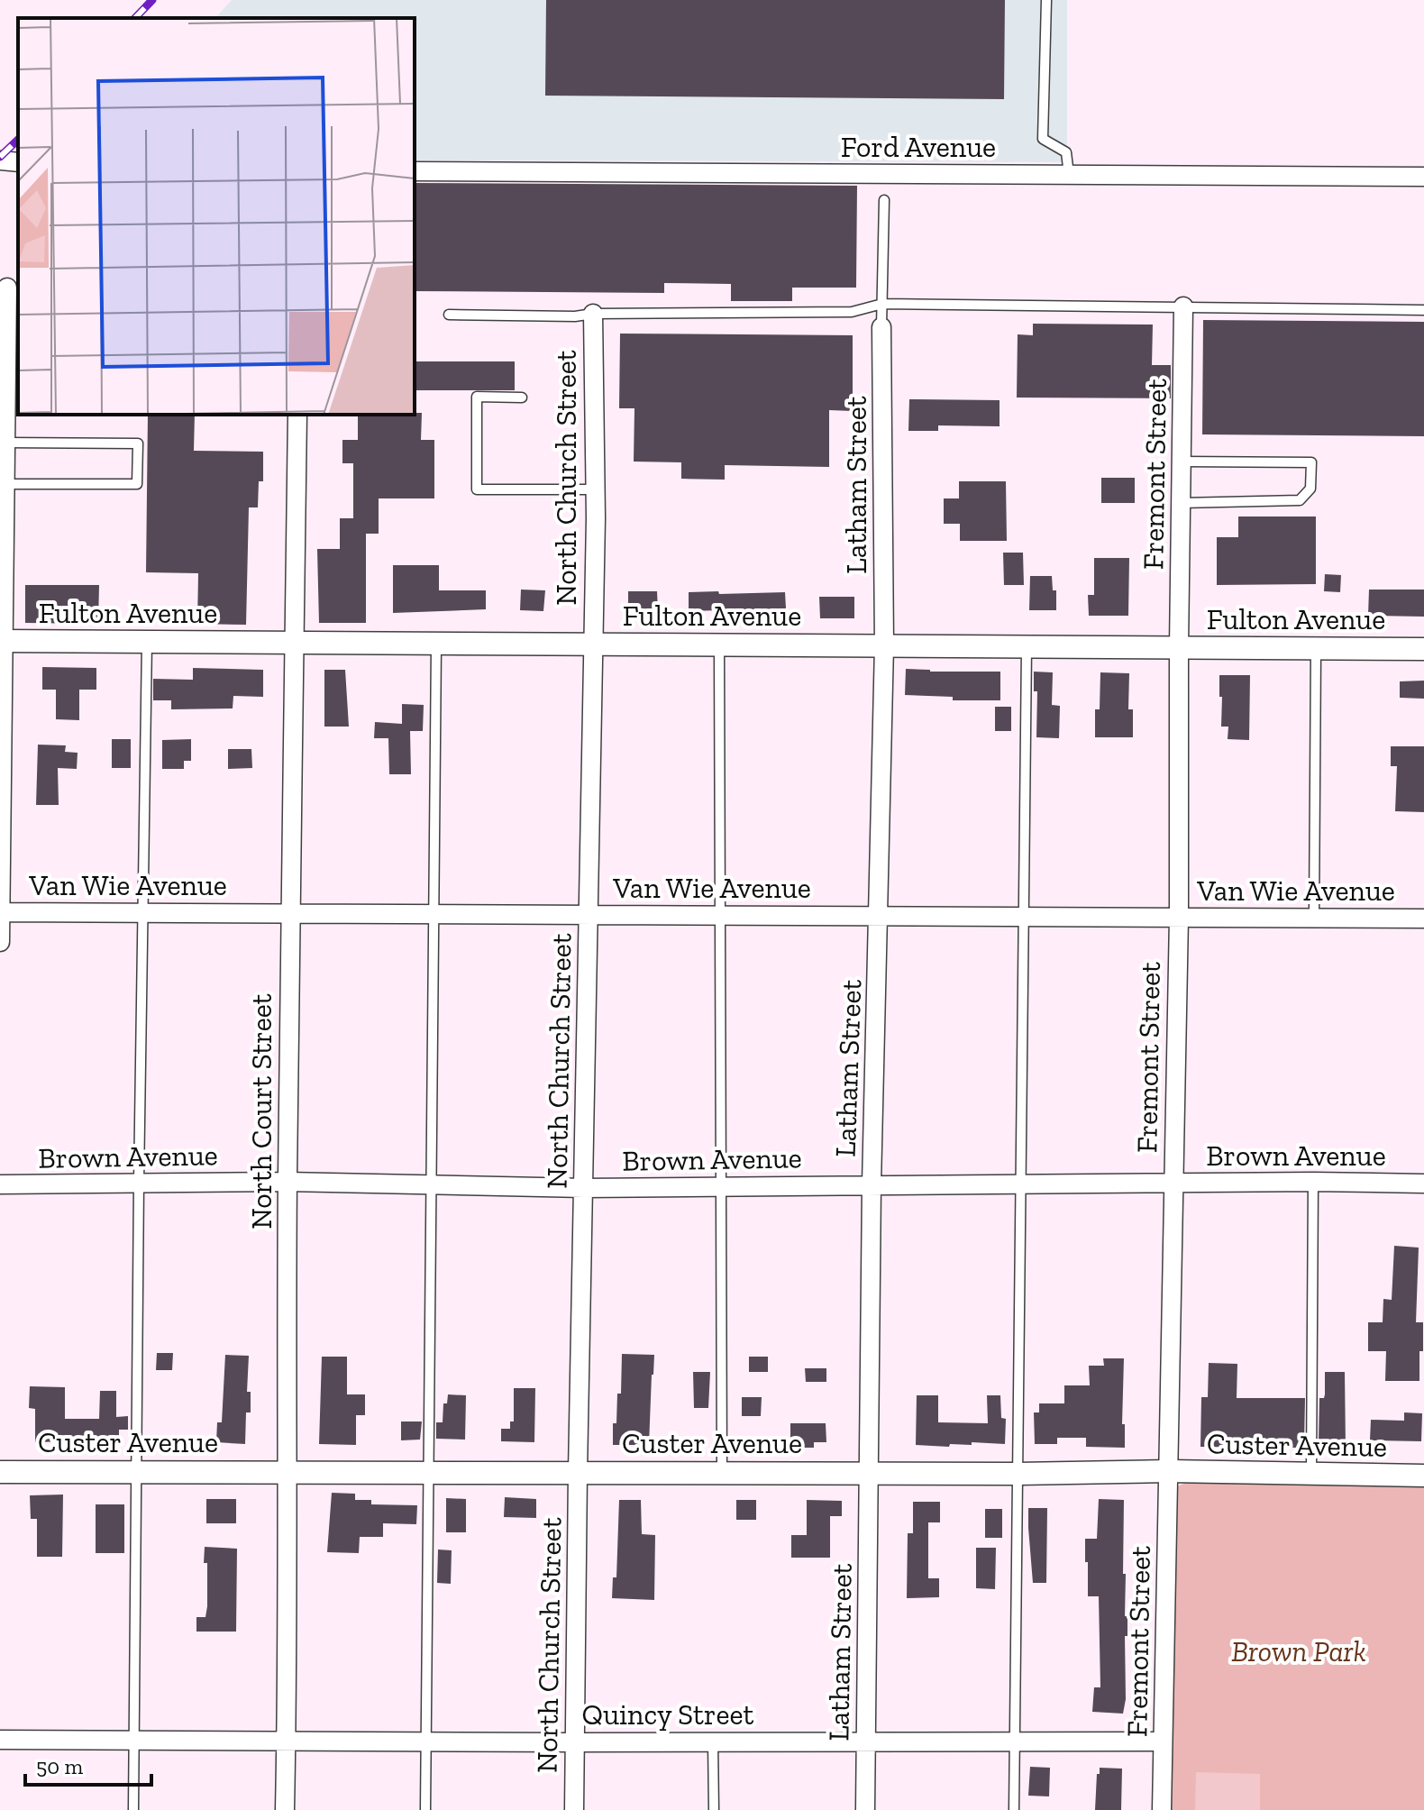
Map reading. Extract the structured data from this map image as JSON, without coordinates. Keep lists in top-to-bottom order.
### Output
{
  "streets": {
    "street": [
      "Ford Avenue",
      "Fremont Street",
      "North Church Street",
      "Latham Street",
      "Fulton Avenue",
      "Van Wie Avenue",
      "North Court Street",
      "Brown Avenue",
      "Custer Avenue",
      "Quincy Street"
    ]
  },
  "crossings": [
    ["Fremont Street", "Fulton Avenue"],
    ["Fremont Street", "Van Wie Avenue"],
    ["Fremont Street", "Brown Avenue"],
    ["Fremont Street", "Custer Avenue"],
    ["Fremont Street", "Quincy Street"],
    ["North Church Street", "Fulton Avenue"],
    ["North Church Street", "Van Wie Avenue"],
    ["North Church Street", "Brown Avenue"],
    ["North Church Street", "Custer Avenue"],
    ["North Church Street", "Quincy Street"],
    ["Latham Street", "Fulton Avenue"],
    ["Latham Street", "Van Wie Avenue"],
    ["Latham Street", "Brown Avenue"],
    ["Latham Street", "Custer Avenue"],
    ["Latham Street", "Quincy Street"],
    ["Fulton Avenue", "North Court Street"],
    ["Van Wie Avenue", "North Court Street"],
    ["North Court Street", "Brown Avenue"],
    ["North Court Street", "Custer Avenue"],
    ["North Court Street", "Quincy Street"]
  ],
  "parks": ["Brown Park"],
  "scale_bar": "50 m"
}
